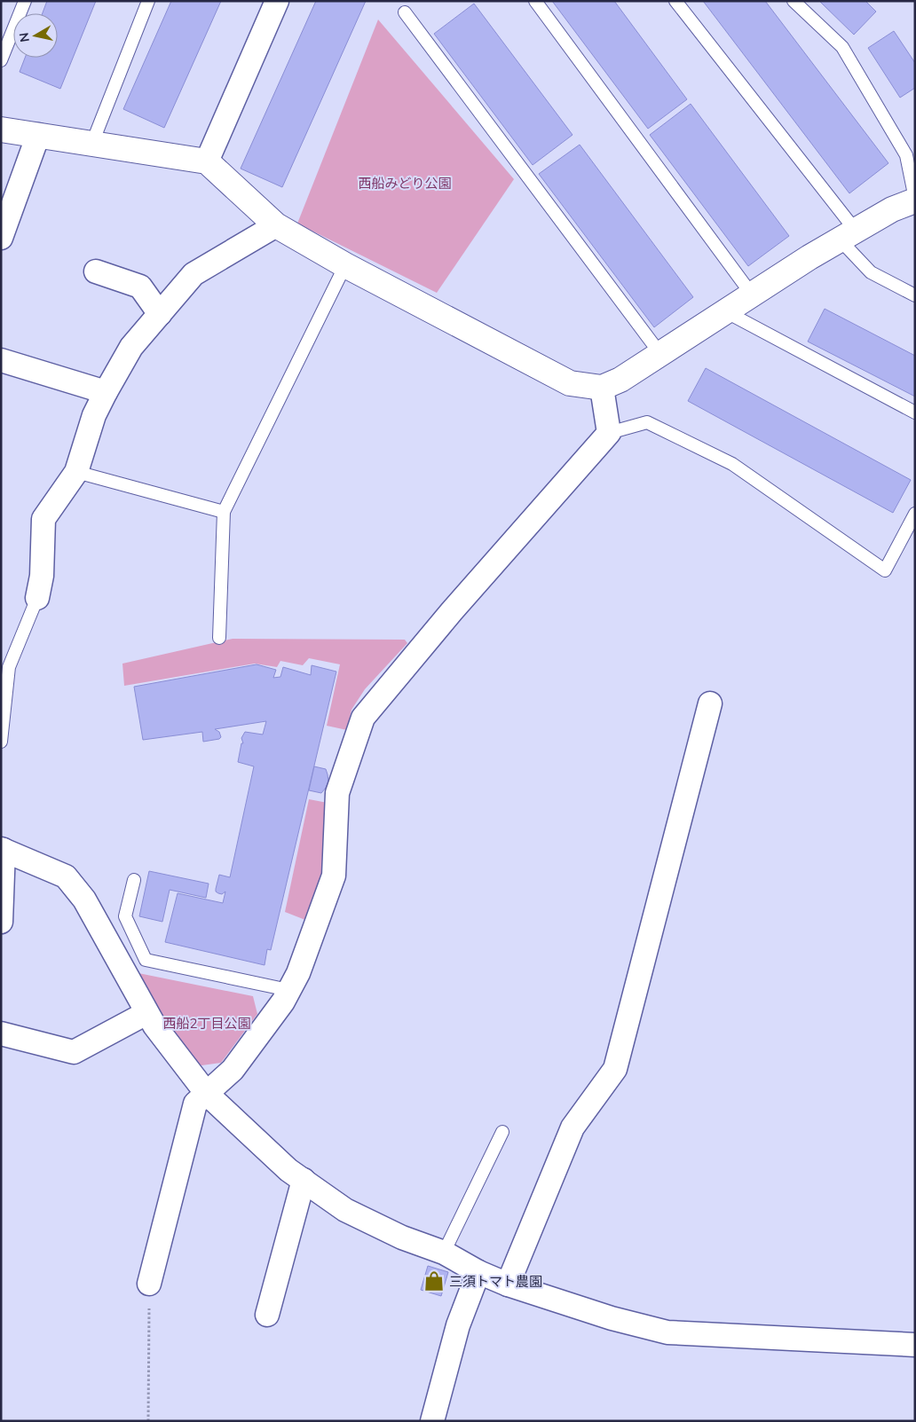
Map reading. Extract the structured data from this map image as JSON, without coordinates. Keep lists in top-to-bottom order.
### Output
{
  "parks": ["西船みどり公園", "西船2丁目公園"],
  "places": {
    "shop": ["三須トマト農園"]
  },
  "north": "left"
}
